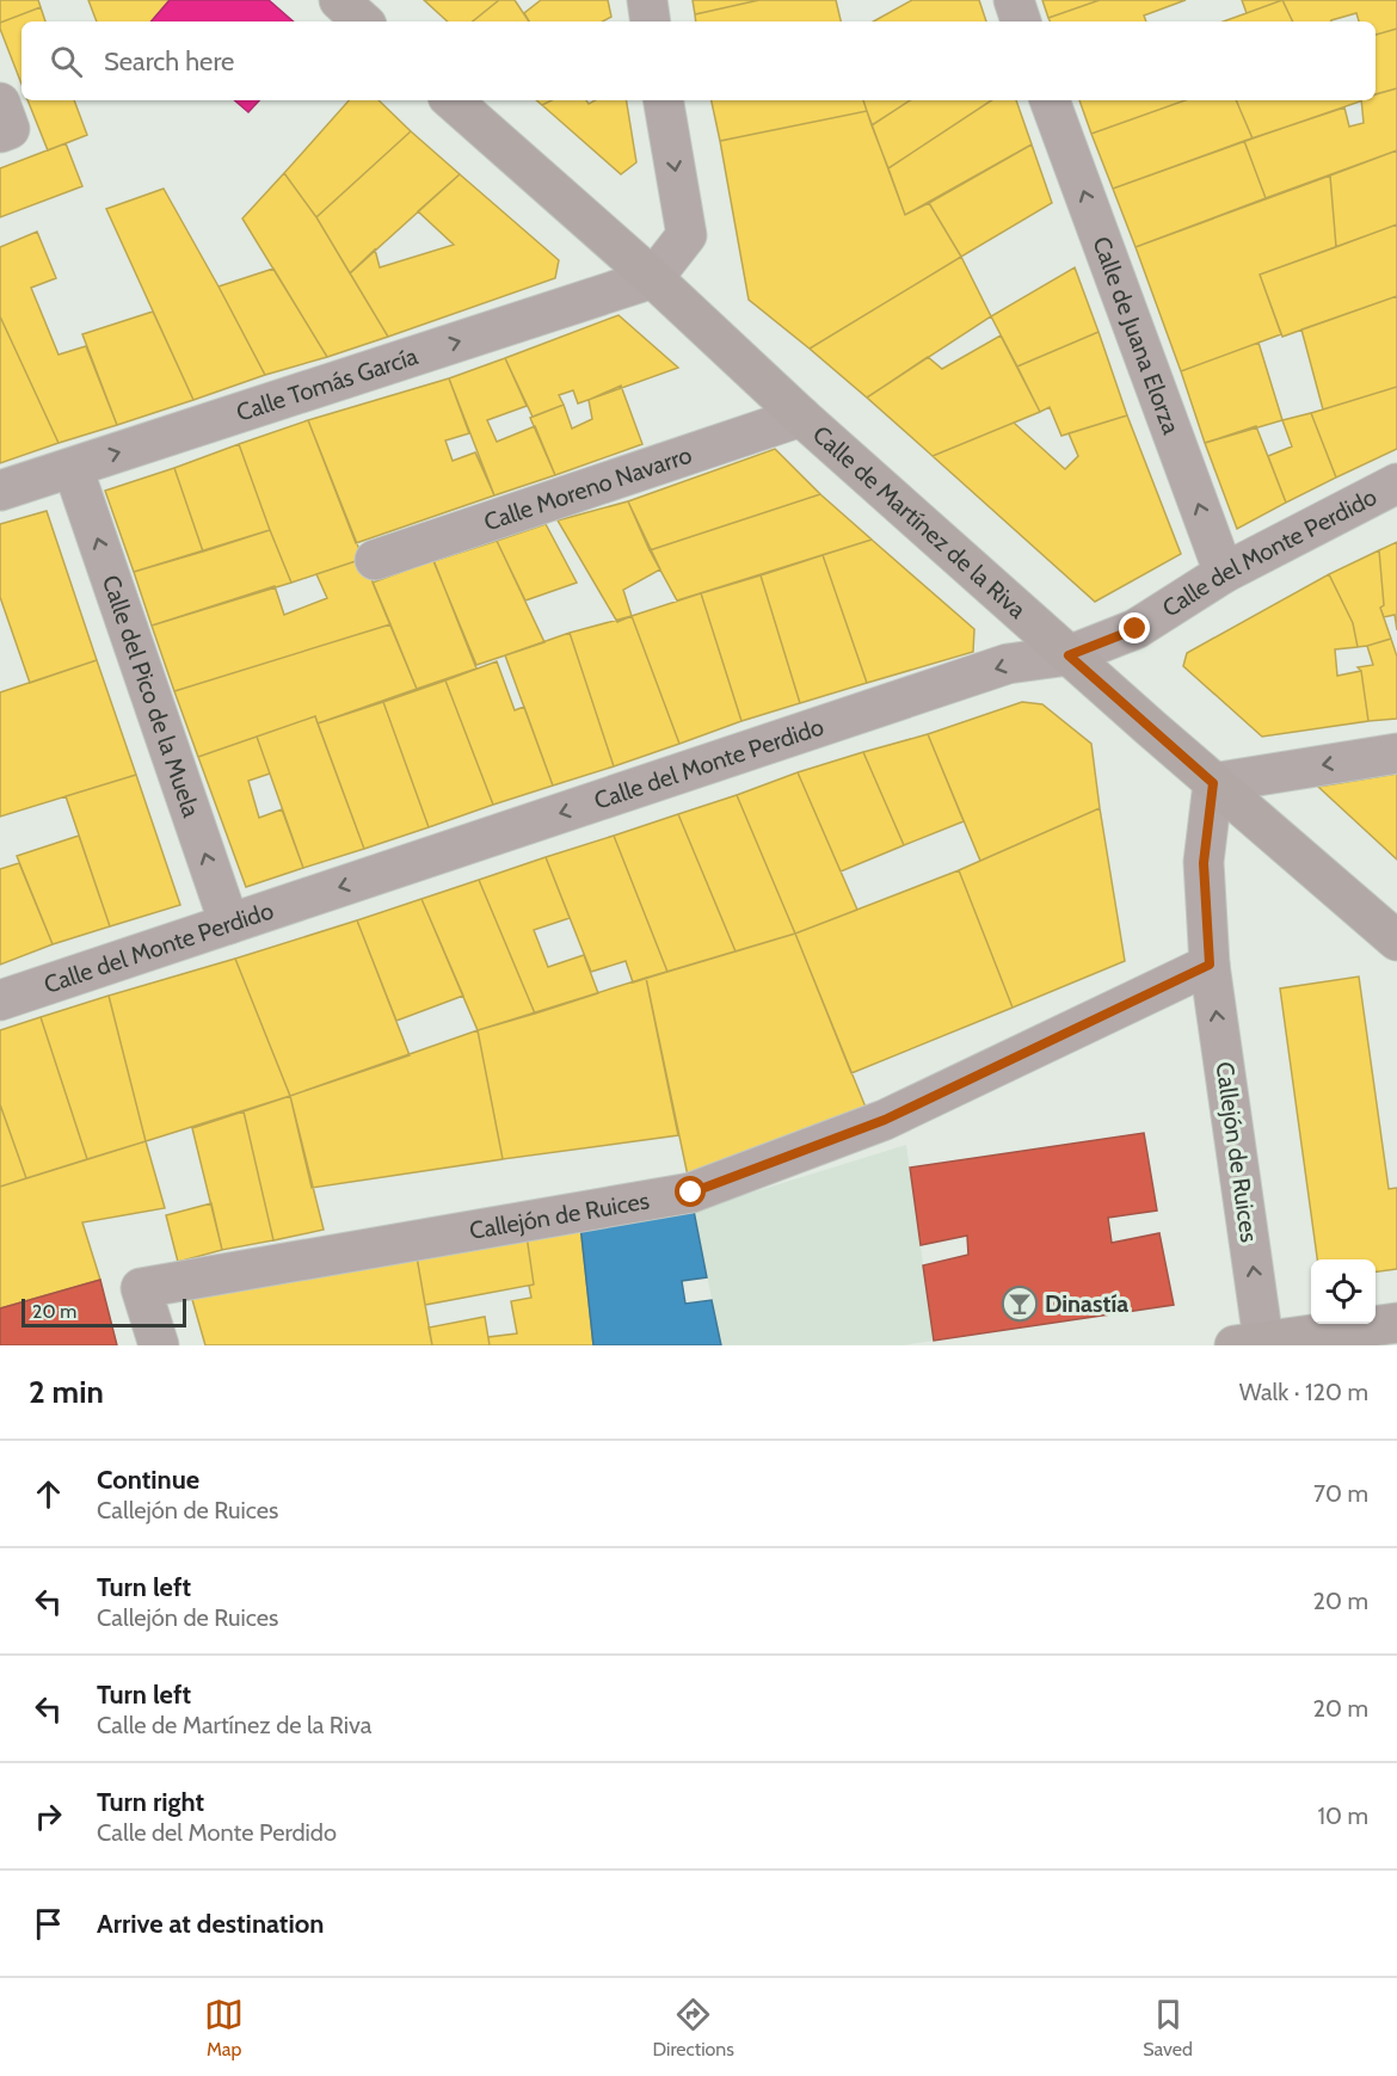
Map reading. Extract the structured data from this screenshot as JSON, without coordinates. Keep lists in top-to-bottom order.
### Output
{
  "streets": {
    "street": [
      "Calle de Juana Elorza",
      "Calle Tomás García",
      "Calle Moreno Navarro",
      "Calle de Martínez de la Riva",
      "Calle del Monte Perdido",
      "Calle del Pico de la Muela",
      "Callejón de Ruices"
    ]
  },
  "crossings": [
    ["Calle de Juana Elorza", "Calle del Monte Perdido"],
    ["Calle Tomás García", "Calle de Martínez de la Riva"],
    ["Calle Tomás García", "Calle del Pico de la Muela"],
    ["Calle Moreno Navarro", "Calle de Martínez de la Riva"],
    ["Calle de Martínez de la Riva", "Calle del Monte Perdido"],
    ["Calle de Martínez de la Riva", "Callejón de Ruices"],
    ["Calle del Monte Perdido", "Calle del Pico de la Muela"]
  ],
  "one_way": [
    "Calle de Juana Elorza",
    "Calle Tomás García",
    "Calle del Monte Perdido",
    "Calle del Pico de la Muela"
  ],
  "places": {
    "bar": ["Dinastía"]
  },
  "scale_bar": "20 m",
  "page": {
    "search": "Search here",
    "scale": "20 m",
    "heading": ["2 min", "Walk · 120 m"],
    "list": [
      ["Continue", "Callejón de Ruices", "70 m"],
      ["Turn left", "Callejón de Ruices", "20 m"],
      ["Turn left", "Calle de Martínez de la Riva", "20 m"],
      ["Turn right", "Calle del Monte Perdido", "10 m"],
      "Arrive at destination"
    ],
    "nav": ["Map", "Directions", "Saved"]
  }
}
